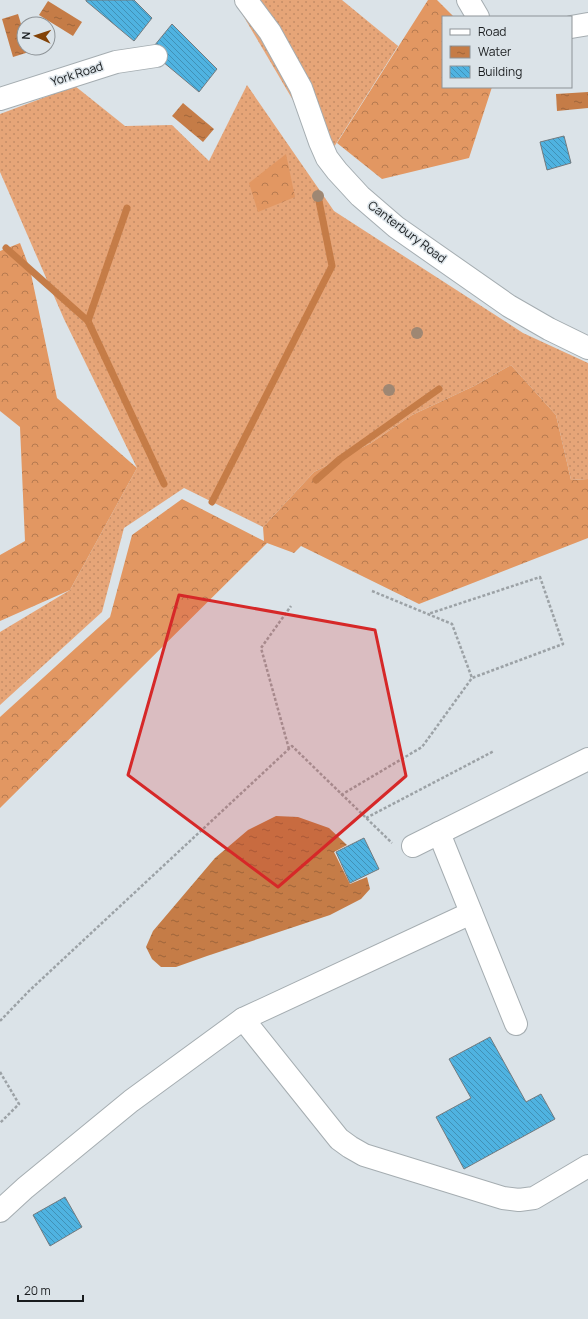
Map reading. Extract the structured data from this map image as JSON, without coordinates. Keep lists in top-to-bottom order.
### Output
{
  "streets": {
    "street": ["York Road", "Canterbury Road"]
  },
  "legend": ["Road", "Water", "Building"],
  "scale_bar": "20 m",
  "north": "left"
}
